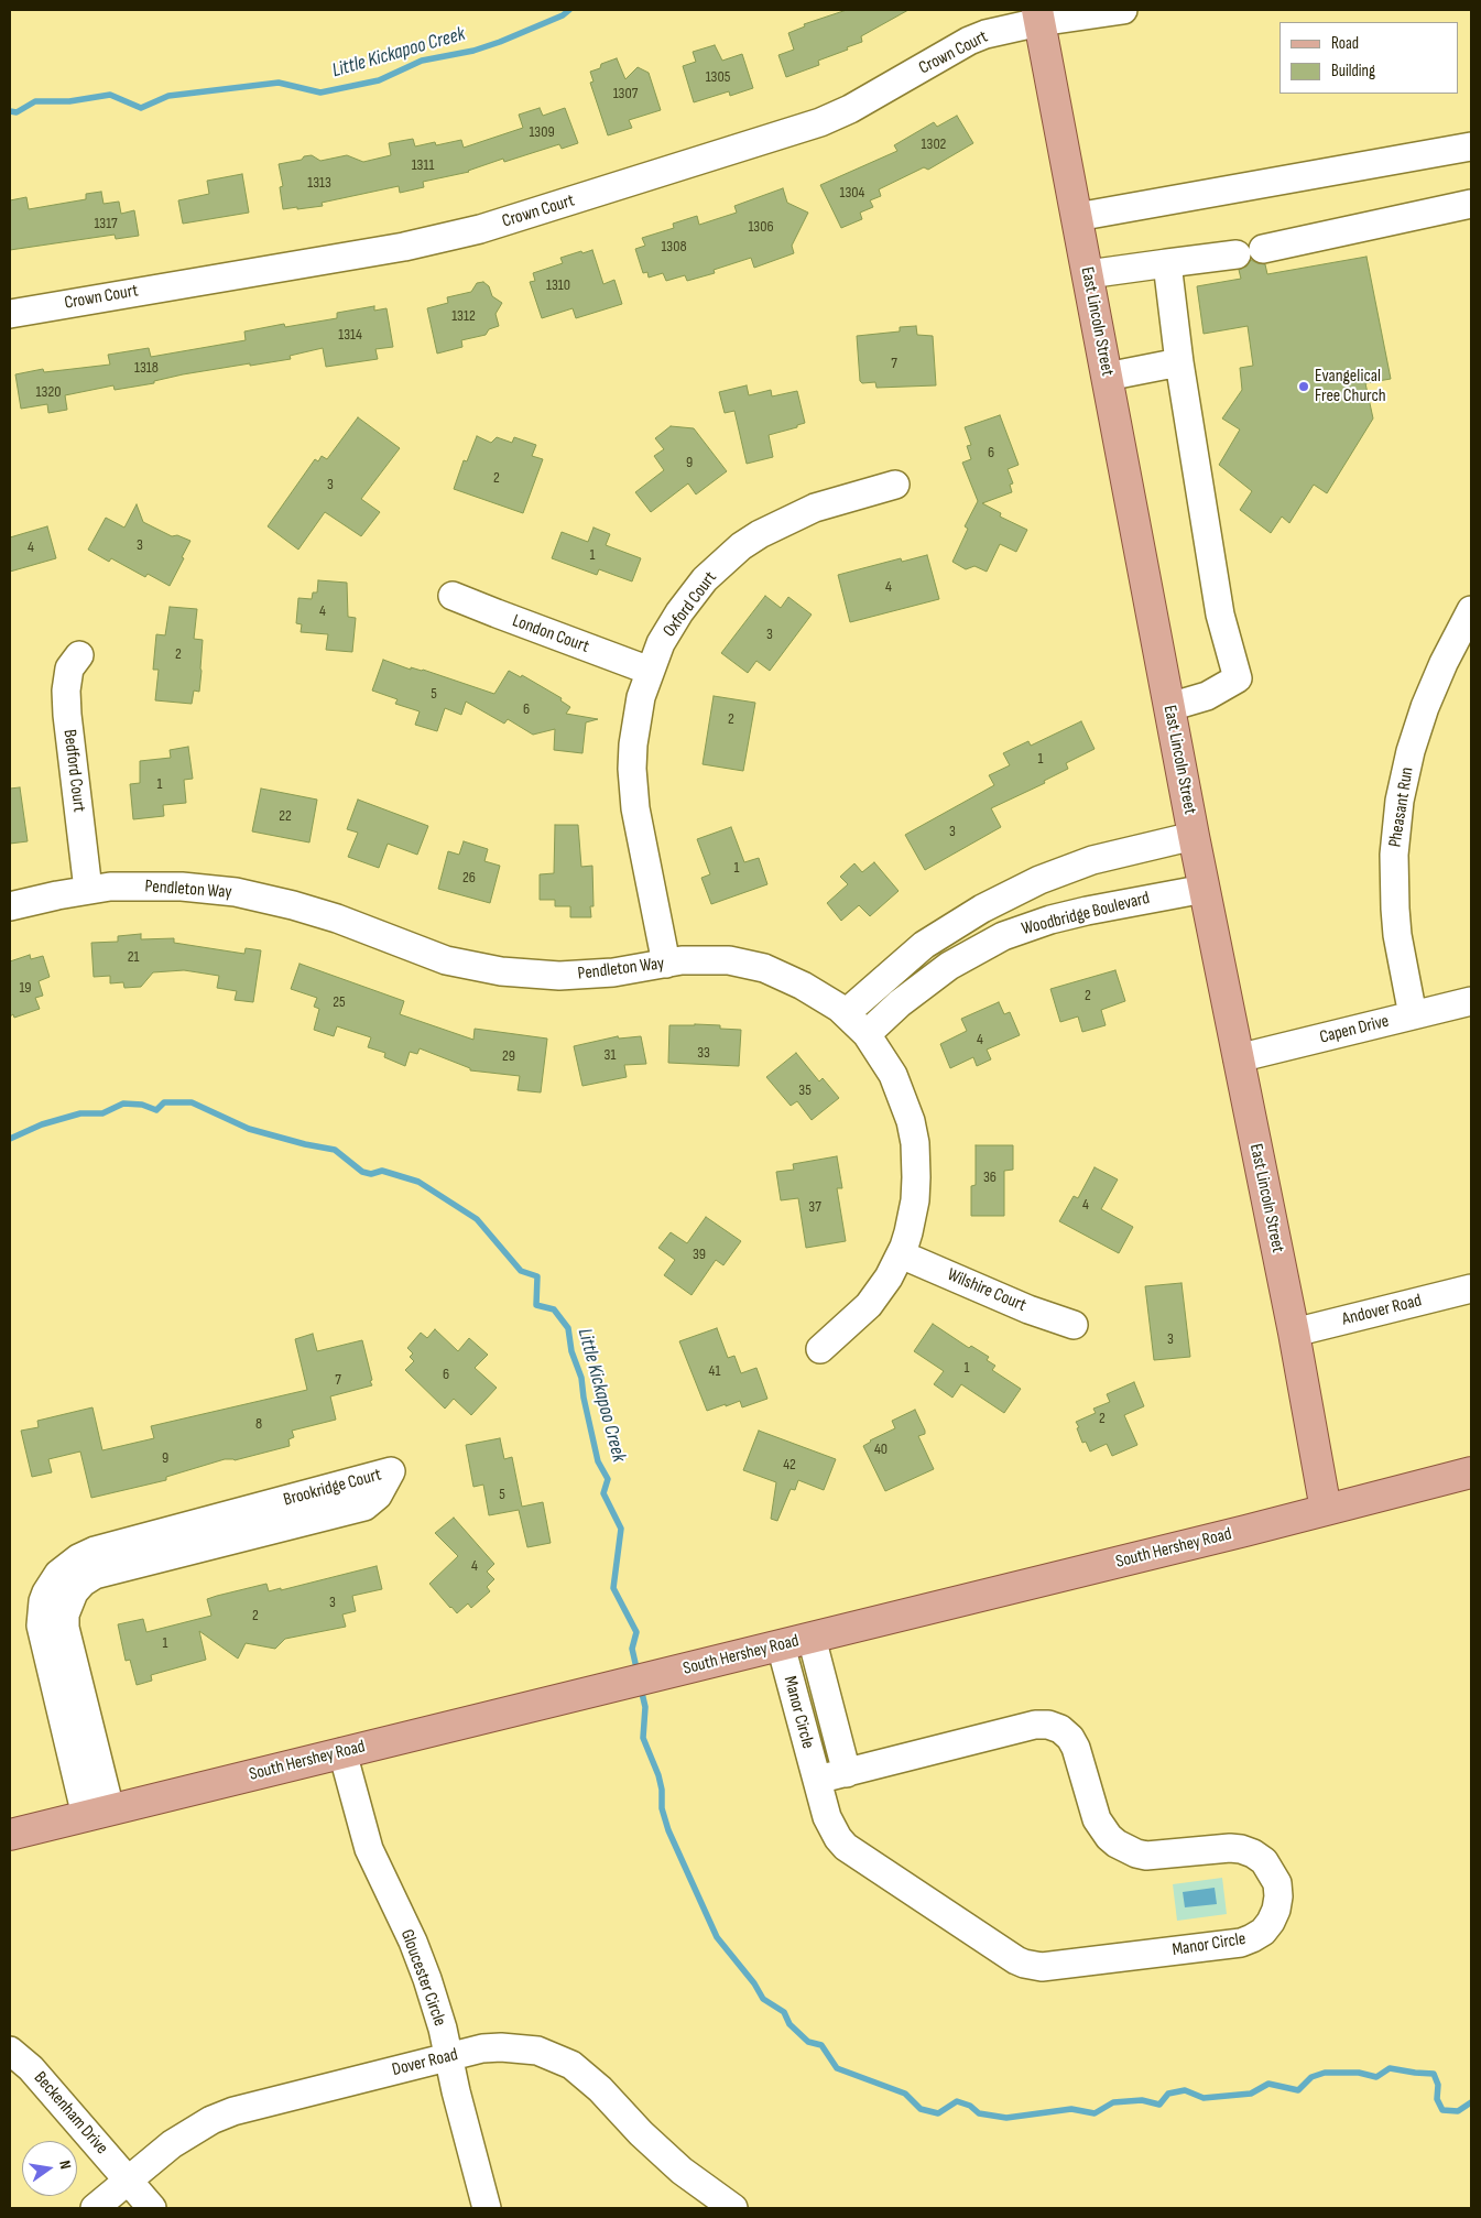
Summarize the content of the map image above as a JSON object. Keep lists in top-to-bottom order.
{
  "streets": {
    "main road": ["East Lincoln Street", "South Hershey Road"],
    "street": [
      "Crown Court",
      "Oxford Court",
      "London Court",
      "Bedford Court",
      "Pheasant Run",
      "Pendleton Way",
      "Woodbridge Boulevard",
      "Capen Drive",
      "Wilshire Court",
      "Andover Road",
      "Manor Circle",
      "Gloucester Circle",
      "Dover Road",
      "Beckenham Drive"
    ]
  },
  "crossings": [
    ["Crown Court", "East Lincoln Street"],
    ["East Lincoln Street", "Woodbridge Boulevard"],
    ["East Lincoln Street", "Capen Drive"],
    ["East Lincoln Street", "Andover Road"],
    ["East Lincoln Street", "South Hershey Road"],
    ["Oxford Court", "London Court"],
    ["Oxford Court", "Pendleton Way"],
    ["Bedford Court", "Pendleton Way"],
    ["Pheasant Run", "Capen Drive"],
    ["Pendleton Way", "Woodbridge Boulevard"],
    ["Pendleton Way", "Wilshire Court"],
    ["South Hershey Road", "Manor Circle"],
    ["South Hershey Road", "Gloucester Circle"],
    ["Gloucester Circle", "Dover Road"],
    ["Dover Road", "Beckenham Drive"]
  ],
  "water": ["Little Kickapoo Creek"],
  "places": ["Evangelical Free Church"],
  "house_numbers": [
    "1305",
    "1307",
    "1309",
    "1302",
    "1311",
    "1313",
    "1304",
    "1317",
    "1306",
    "1308",
    "1310",
    "1312",
    "1314",
    "7",
    "1318",
    "1320",
    "6",
    "9",
    "2",
    "3",
    "3",
    "4",
    "1",
    "4",
    "4",
    "3",
    "2",
    "5",
    "6",
    "2",
    "1",
    "1",
    "22",
    "3",
    "1",
    "26",
    "21",
    "19",
    "2",
    "25",
    "4",
    "33",
    "31",
    "29",
    "35",
    "36",
    "4",
    "37",
    "39",
    "3",
    "1",
    "41",
    "6",
    "7",
    "2",
    "8",
    "40",
    "9",
    "42",
    "5",
    "4",
    "3",
    "2",
    "1"
  ],
  "legend": ["Road", "Building"],
  "north": "right"
}
